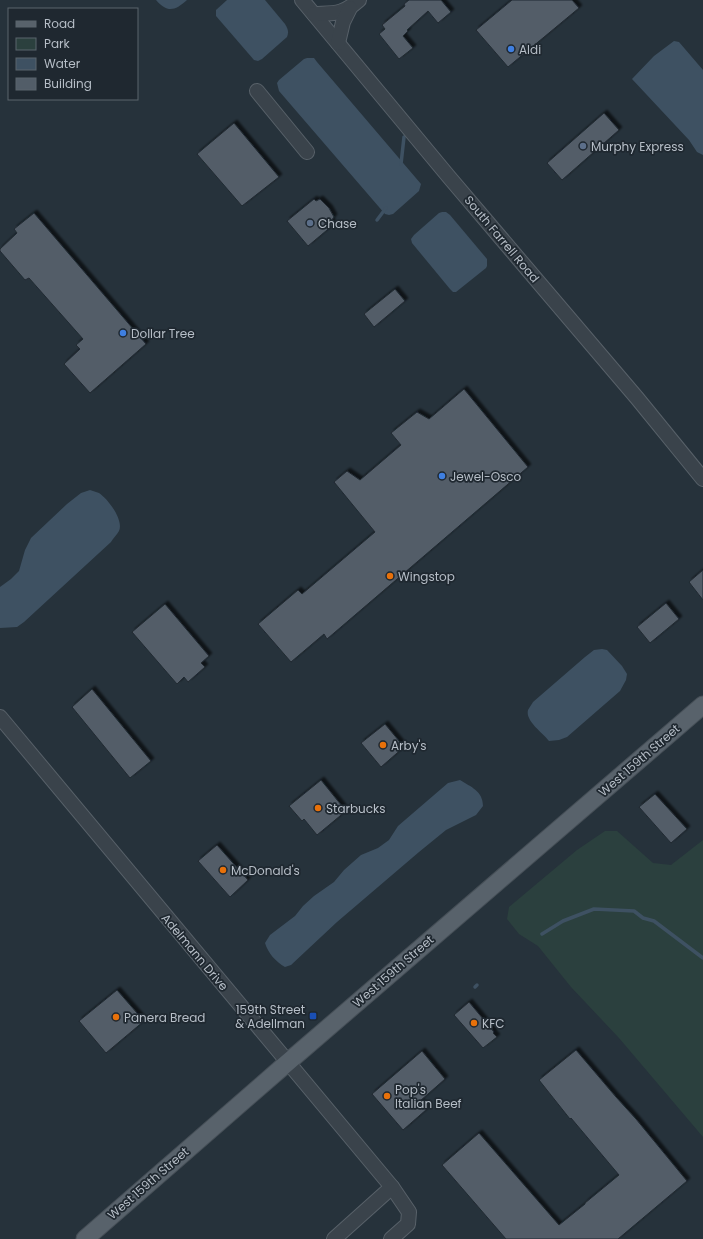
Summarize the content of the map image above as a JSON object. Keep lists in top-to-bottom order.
{
  "streets": {
    "main road": ["West 159th Street"],
    "street": ["South Farrell Road", "Adelmann Drive"]
  },
  "crossings": [
    ["West 159th Street", "Adelmann Drive"]
  ],
  "places": {
    "other": [
      "Aldi",
      "Murphy Express",
      "Chase",
      "Dollar Tree",
      "Jewel-Osco",
      "Wingstop",
      "Arby's",
      "Starbucks",
      "McDonald's",
      "Panera Bread",
      "KFC",
      "Pop's Italian Beef"
    ],
    "transit": ["159th Street & Adellman"]
  },
  "legend": [
    "Road",
    "Park",
    "Water",
    "Building"
  ]
}
